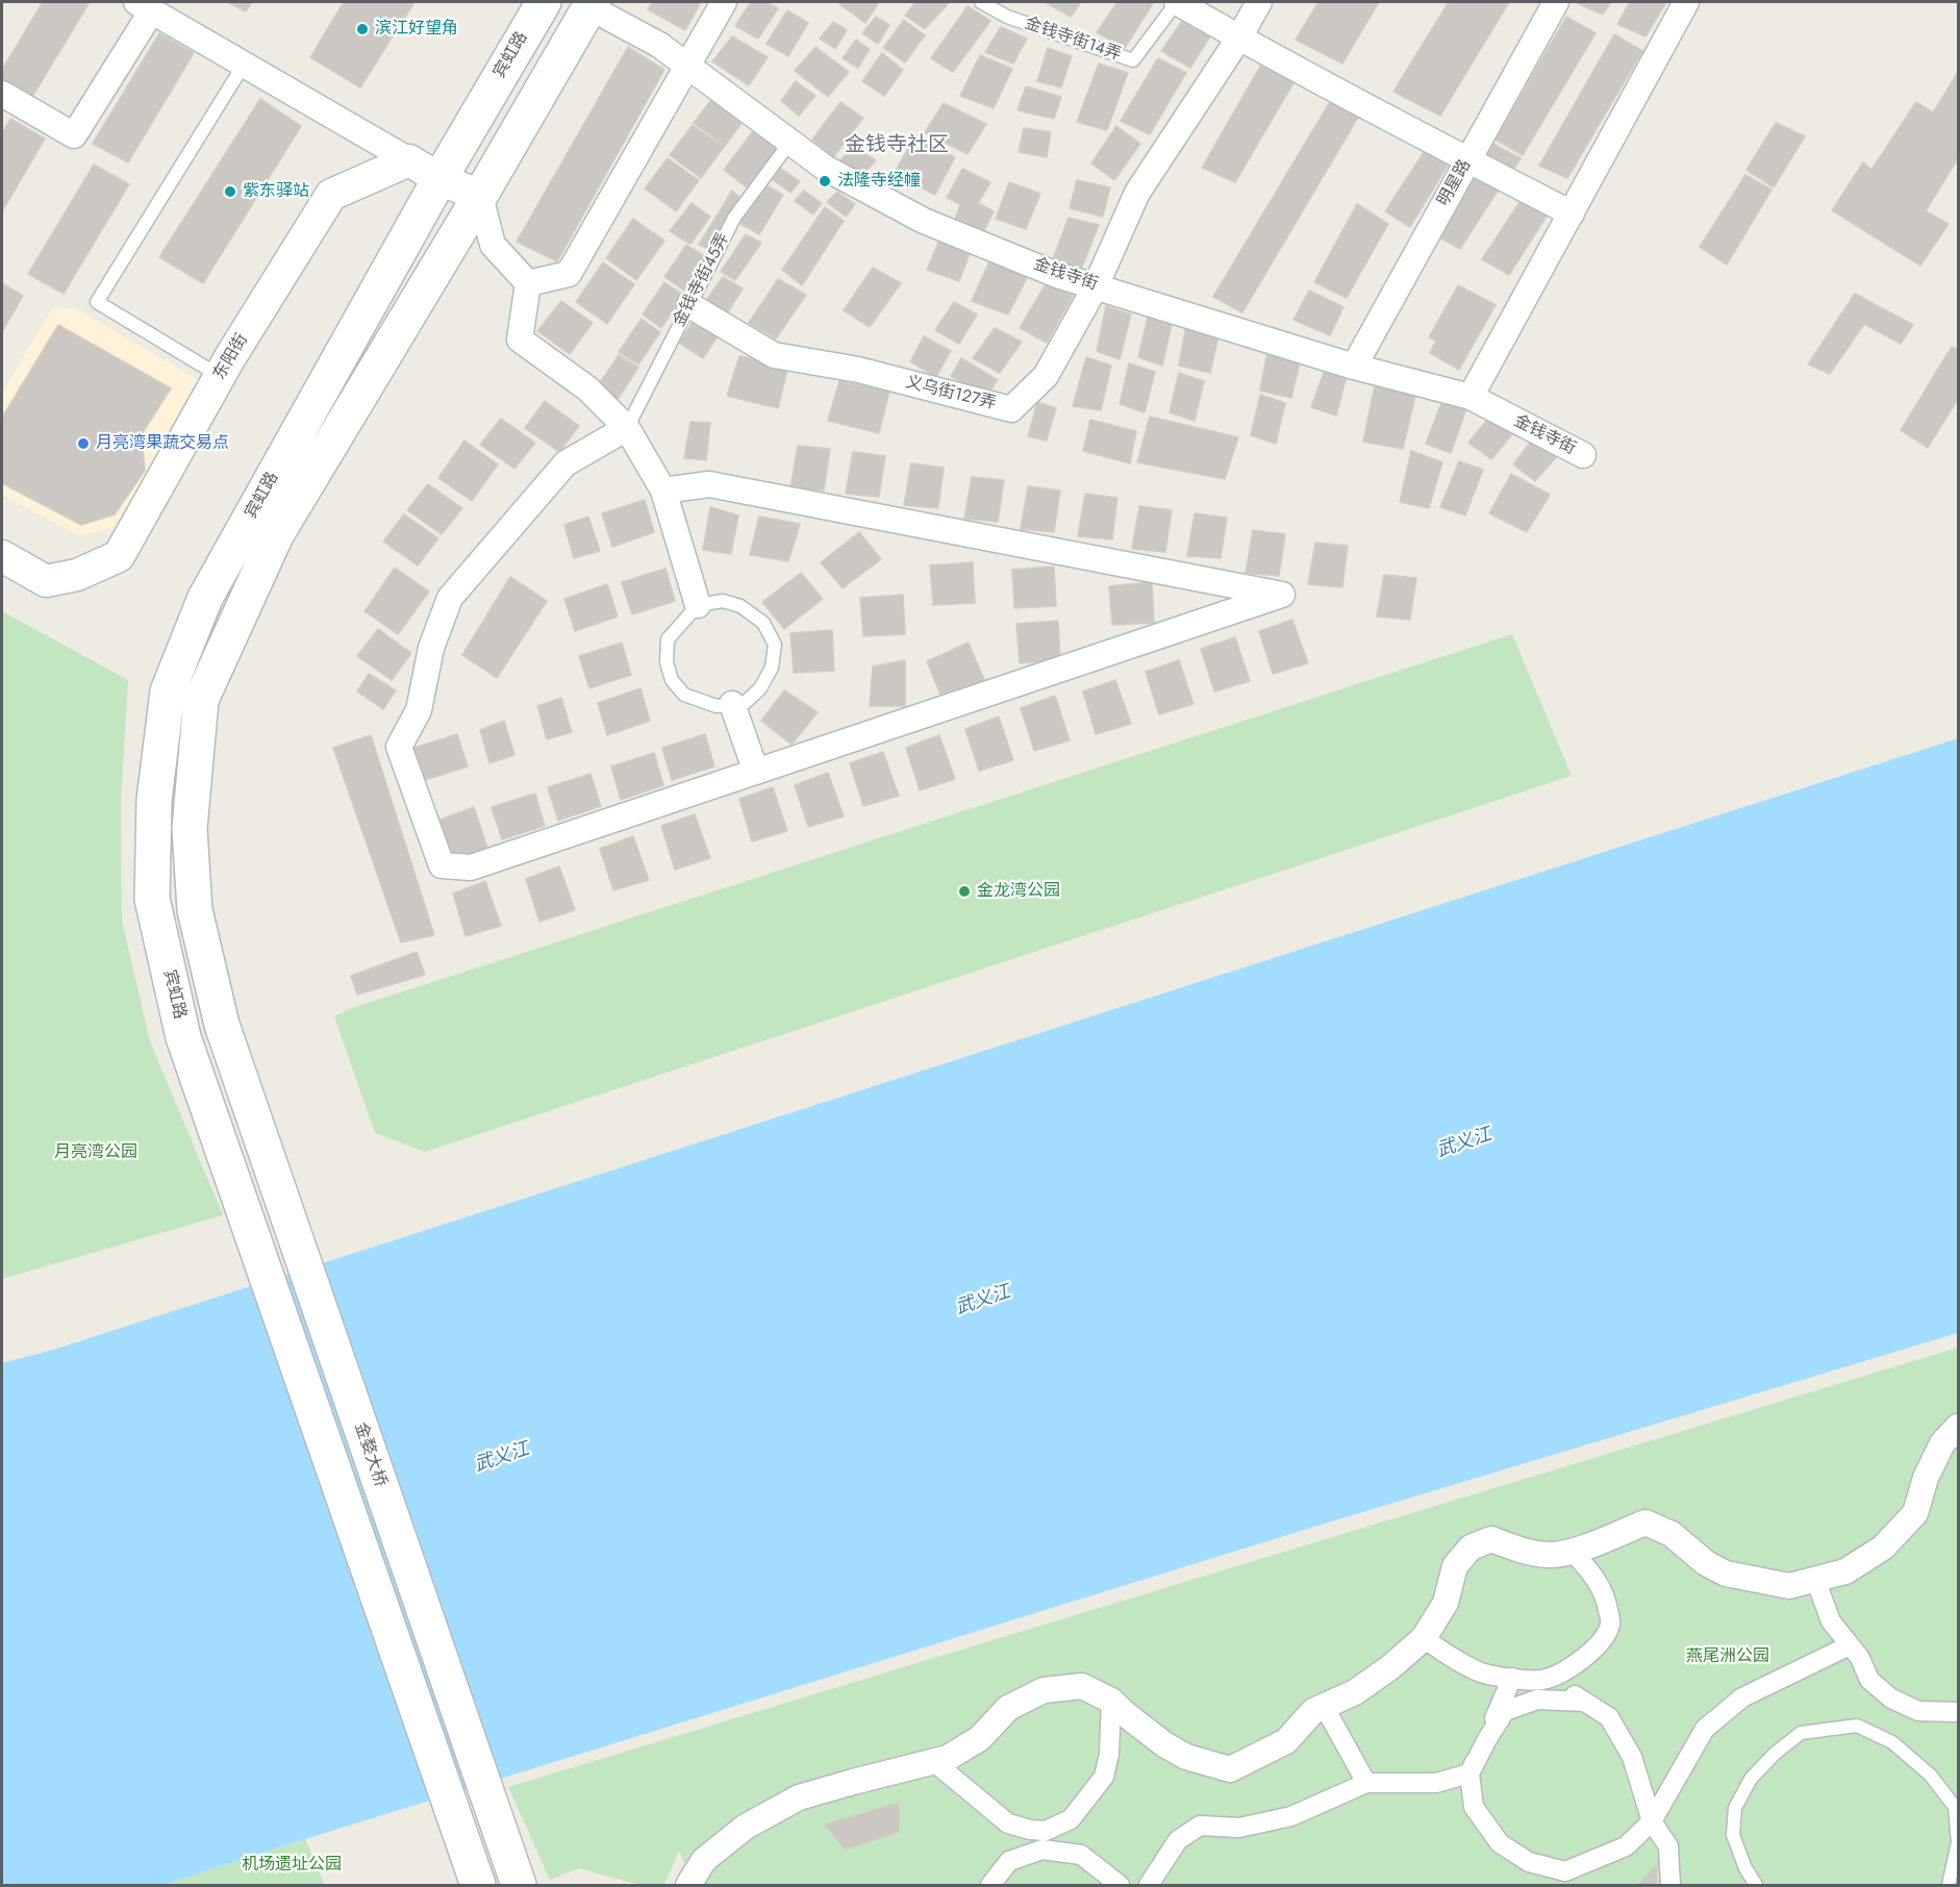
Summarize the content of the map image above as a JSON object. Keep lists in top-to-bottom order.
{
  "streets": {
    "main road": ["宾虹路", "金婺大桥"],
    "street": [
      "明星路",
      "金钱寺街",
      "东阳街",
      "义乌街127弄"
    ],
    "lane": ["金钱寺街14弄", "金钱寺街45弄"]
  },
  "crossings": [
    ["宾虹路", "金钱寺街"],
    ["宾虹路", "金婺大桥"],
    ["明星路", "金钱寺街"],
    ["金钱寺街", "金钱寺街45弄"],
    ["金钱寺街", "义乌街127弄"],
    ["金钱寺街45弄", "义乌街127弄"]
  ],
  "districts": ["金钱寺社区"],
  "water": ["武义江"],
  "parks": ["月亮湾公园", "燕尾洲公园", "机场遗址公园"],
  "places": [
    "滨江好望角",
    "法隆寺经幢",
    "紫东驿站",
    "月亮湾果蔬交易点",
    "金龙湾公园"
  ]
}
